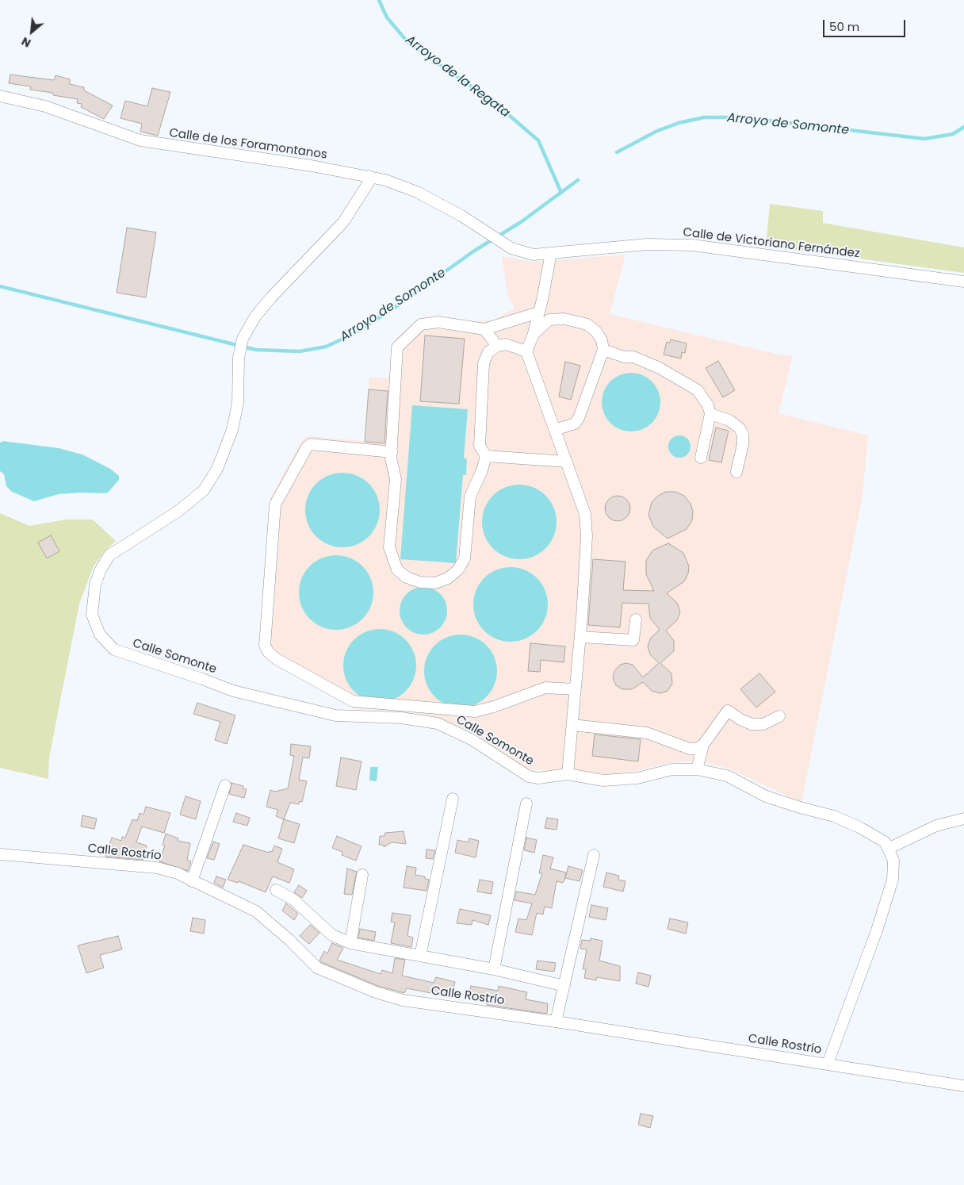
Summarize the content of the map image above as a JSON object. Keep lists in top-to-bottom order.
{
  "streets": {
    "street": [
      "Calle de los Foramontanos",
      "Calle de Victoriano Fernández",
      "Calle Somonte",
      "Calle Rostrío"
    ]
  },
  "crossings": [
    ["Calle de los Foramontanos", "Calle de Victoriano Fernández"],
    ["Calle de los Foramontanos", "Calle Somonte"]
  ],
  "water": ["Arroyo de la Regata", "Arroyo de Somonte"],
  "scale_bar": "50 m",
  "north": "bottom left"
}
